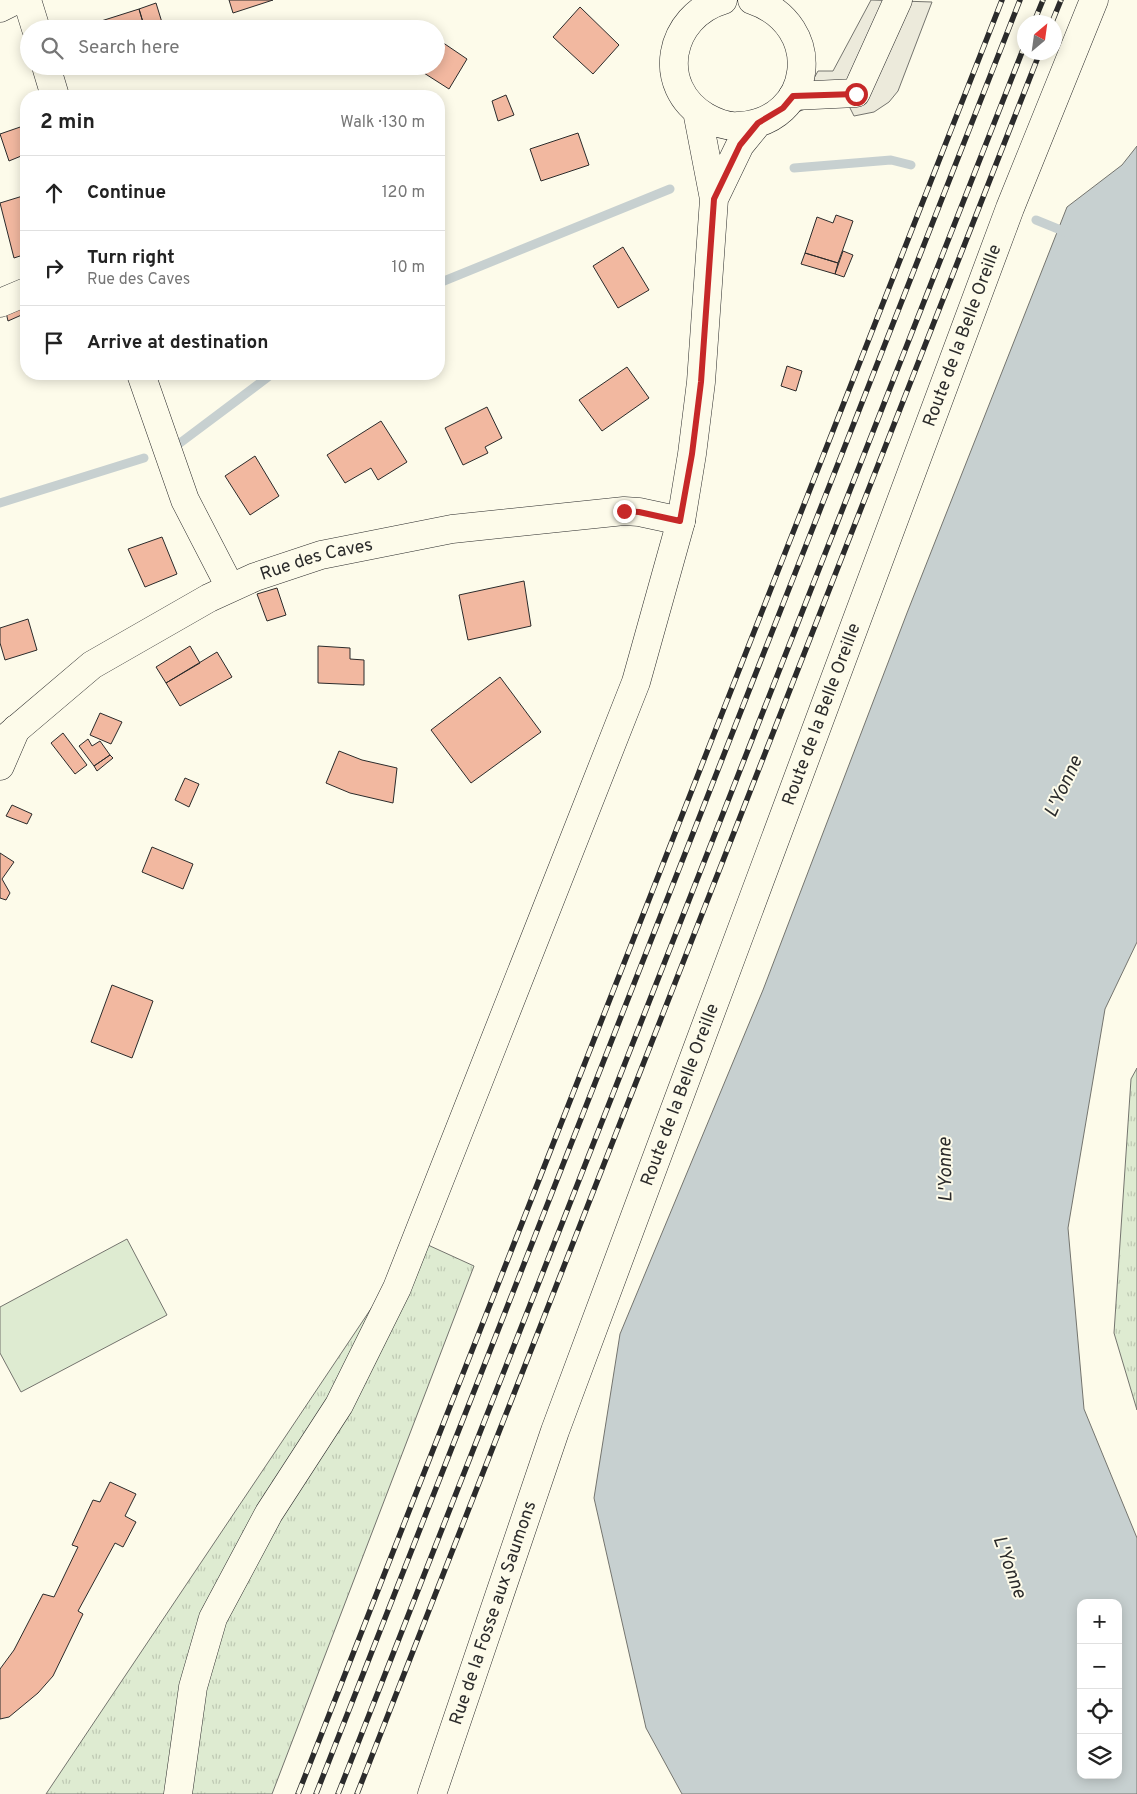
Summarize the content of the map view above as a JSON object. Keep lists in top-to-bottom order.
{
  "streets": {
    "street": ["Route de la Belle Oreille", "Rue des Caves", "Rue de la Fosse aux Saumons"]
  },
  "crossings": [
    ["Route de la Belle Oreille", "Rue de la Fosse aux Saumons"]
  ],
  "water": ["L'Yonne"],
  "north": "top right",
  "page": {
    "search": "Search here",
    "heading": ["2 min", "Walk · 130 m"],
    "list": [
      ["Continue", "120 m"],
      ["Turn right", "Rue des Caves", "10 m"],
      "Arrive at destination"
    ],
    "map_buttons": ["+", "−"]
  }
}
